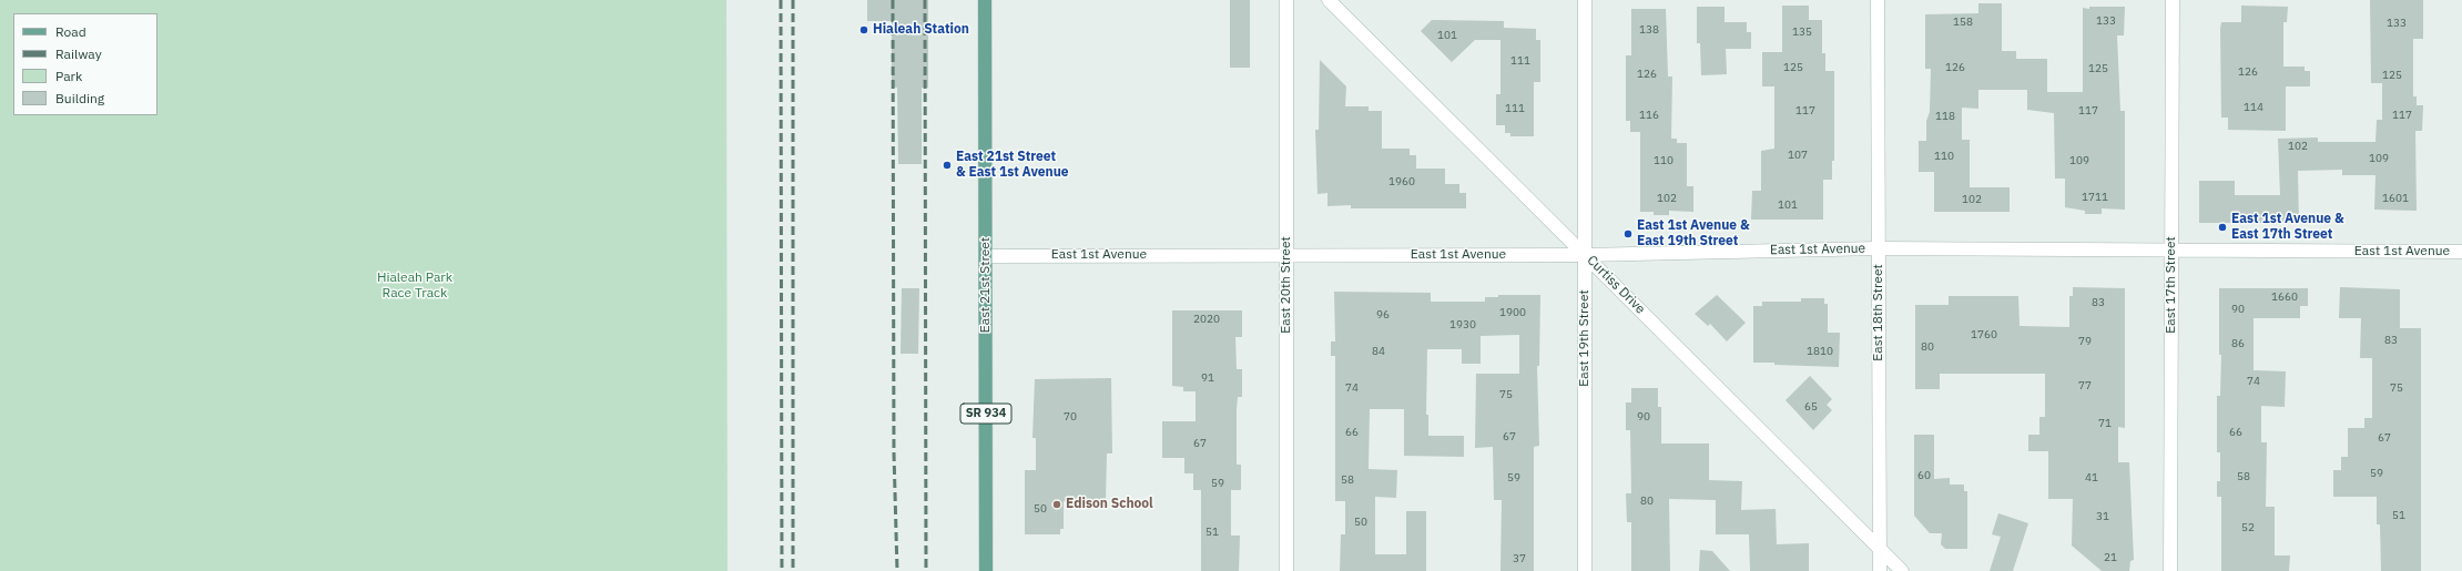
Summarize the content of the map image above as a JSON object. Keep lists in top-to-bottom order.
{
  "streets": {
    "main road": ["East 21st Street", "SR 934"],
    "street": [
      "East 1st Avenue",
      "East 20th Street",
      "Curtiss Drive",
      "East 17th Street",
      "East 18th Street",
      "East 19th Street"
    ]
  },
  "crossings": [
    ["East 1st Avenue", "East 21st Street"],
    ["East 1st Avenue", "East 20th Street"],
    ["East 1st Avenue", "Curtiss Drive"],
    ["East 1st Avenue", "East 17th Street"],
    ["East 1st Avenue", "East 18th Street"],
    ["East 1st Avenue", "East 19th Street"],
    ["Curtiss Drive", "East 18th Street"],
    ["Curtiss Drive", "East 19th Street"]
  ],
  "parks": ["Hialeah Park Race Track"],
  "places": [
    "Hialeah Station",
    "East 21st Street & East 1st Avenue",
    "East 1st Avenue & East 17th Street",
    "East 1st Avenue & East 19th Street",
    "Edison School"
  ],
  "house_numbers": [
    "133",
    "158",
    "133",
    "138",
    "135",
    "101",
    "111",
    "125",
    "126",
    "125",
    "126",
    "126",
    "125",
    "114",
    "111",
    "117",
    "117",
    "116",
    "117",
    "118",
    "102",
    "107",
    "110",
    "109",
    "110",
    "109",
    "1960",
    "1711",
    "102",
    "1601",
    "102",
    "101",
    "1660",
    "83",
    "90",
    "1900",
    "96",
    "2020",
    "1930",
    "1760",
    "83",
    "79",
    "86",
    "80",
    "84",
    "1810",
    "91",
    "74",
    "77",
    "74",
    "75",
    "75",
    "65",
    "70",
    "90",
    "71",
    "66",
    "66",
    "67",
    "67",
    "67",
    "59",
    "60",
    "58",
    "59",
    "41",
    "58",
    "59",
    "80",
    "50",
    "51",
    "31",
    "50",
    "52",
    "51",
    "21",
    "37"
  ],
  "legend": [
    "Road",
    "Railway",
    "Park",
    "Building"
  ]
}
